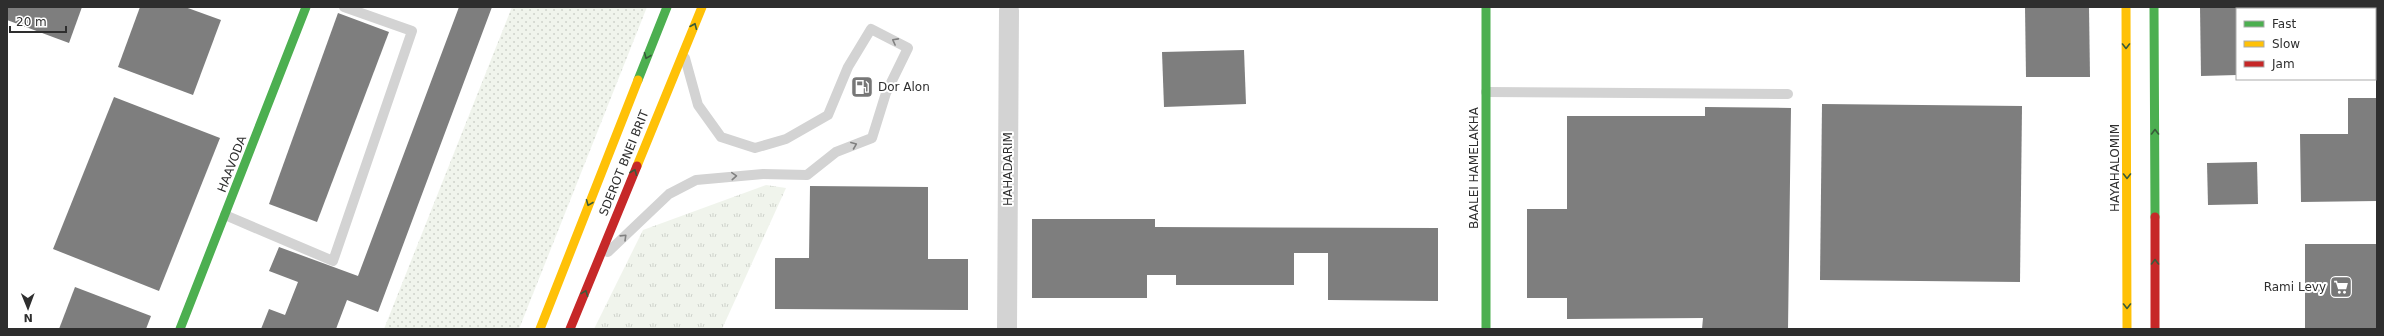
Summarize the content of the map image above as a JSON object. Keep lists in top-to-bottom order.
{
  "streets": {
    "street": [
      "SDEROT BNEI BRIT",
      "HAAVODA",
      "BAALEI HAMELAKHA",
      "HAYAHALOMIM",
      "HAHADARIM"
    ]
  },
  "places": {
    "fuel station": ["Dor Alon"],
    "supermarket": ["Rami Levy"]
  },
  "legend": ["Fast", "Slow", "Jam"],
  "scale_bar": "20 m",
  "north": "bottom"
}
